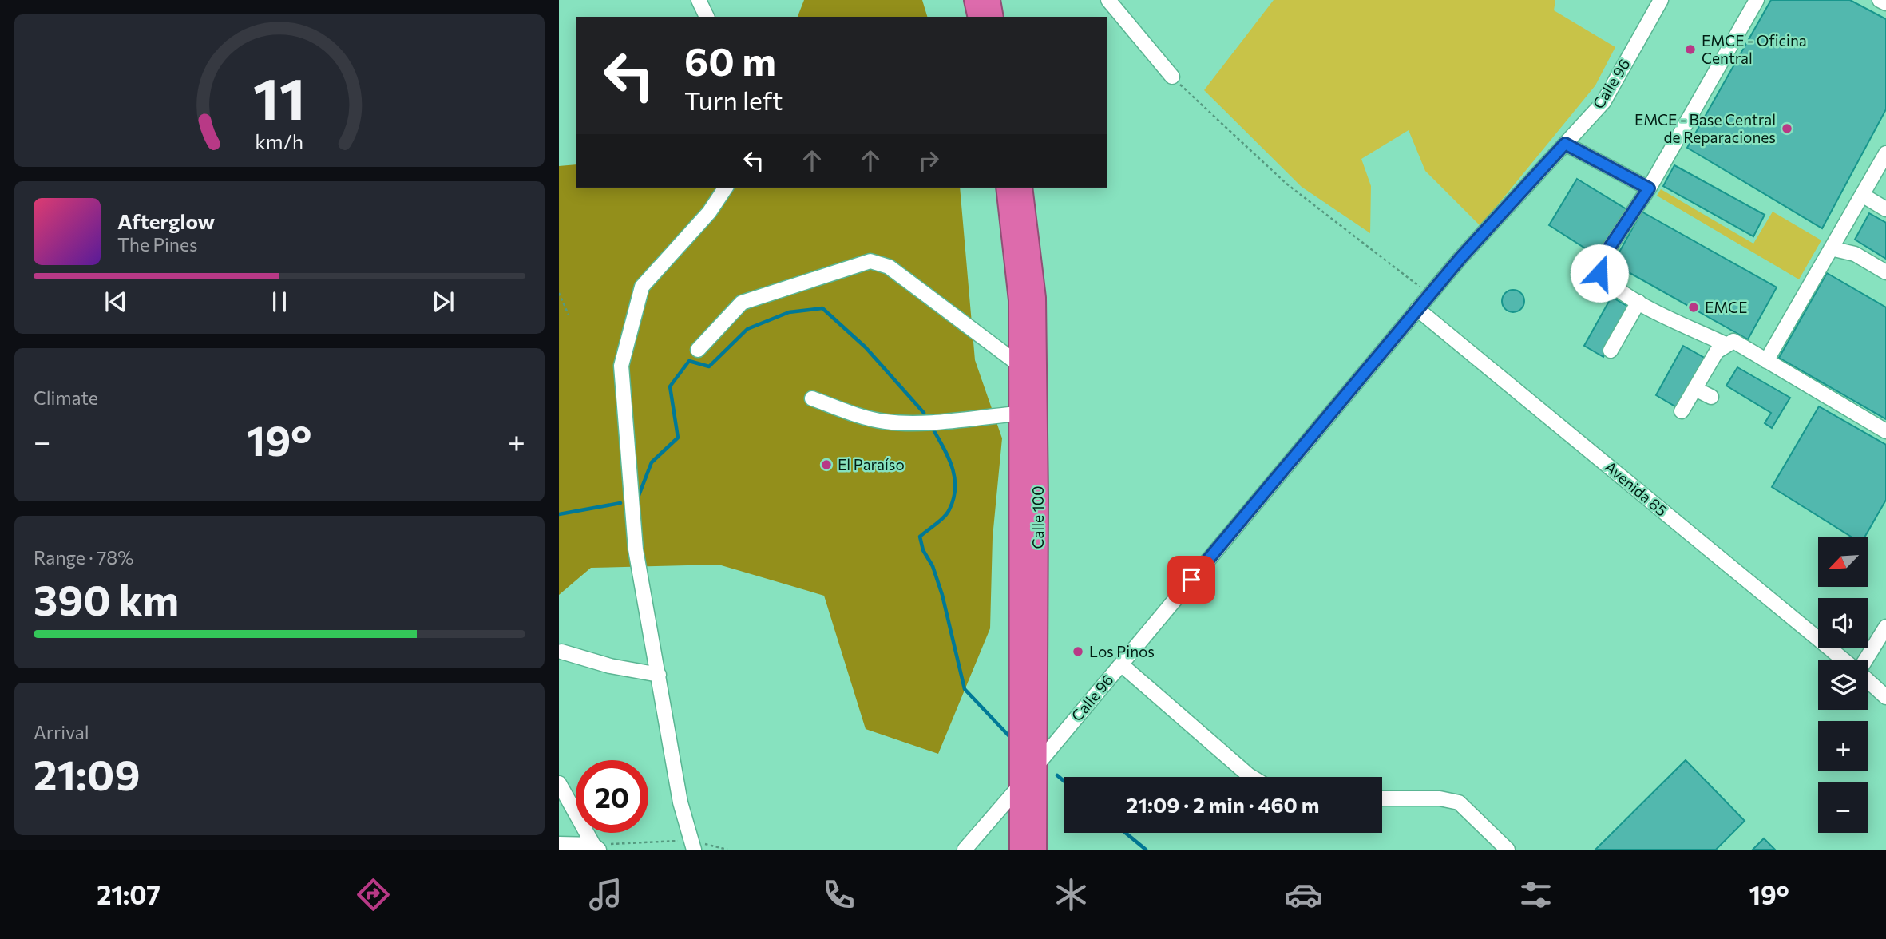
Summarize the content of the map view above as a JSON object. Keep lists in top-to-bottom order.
{
  "streets": {
    "highway": ["Calle 100"],
    "street": ["Calle 96", "Avenida 85"]
  },
  "crossings": [
    ["Calle 96", "Avenida 85"],
    ["Calle 96", "Calle 100"]
  ],
  "places": [
    "EMCE - Oficina Central",
    "EMCE - Base Central de Reparaciones",
    "EMCE",
    "El Paraíso",
    "Los Pinos"
  ],
  "north": "bottom left",
  "page": {
    "turn": ["60 m", "Turn left"],
    "song": ["Afterglow", "The Pines"],
    "tile": [
      "Climate",
      ["Range · 78%", "390 km"],
      ["Arrival", "21:09"]
    ],
    "heat": ["−", "19°", "+"],
    "map_buttons": ["+", "−"],
    "limit": "20",
    "trip": "21:09 · 2 min · 460 m",
    "tabs": ["21:07", "19°"],
    "gauge": ["11", "km/h"]
  }
}
